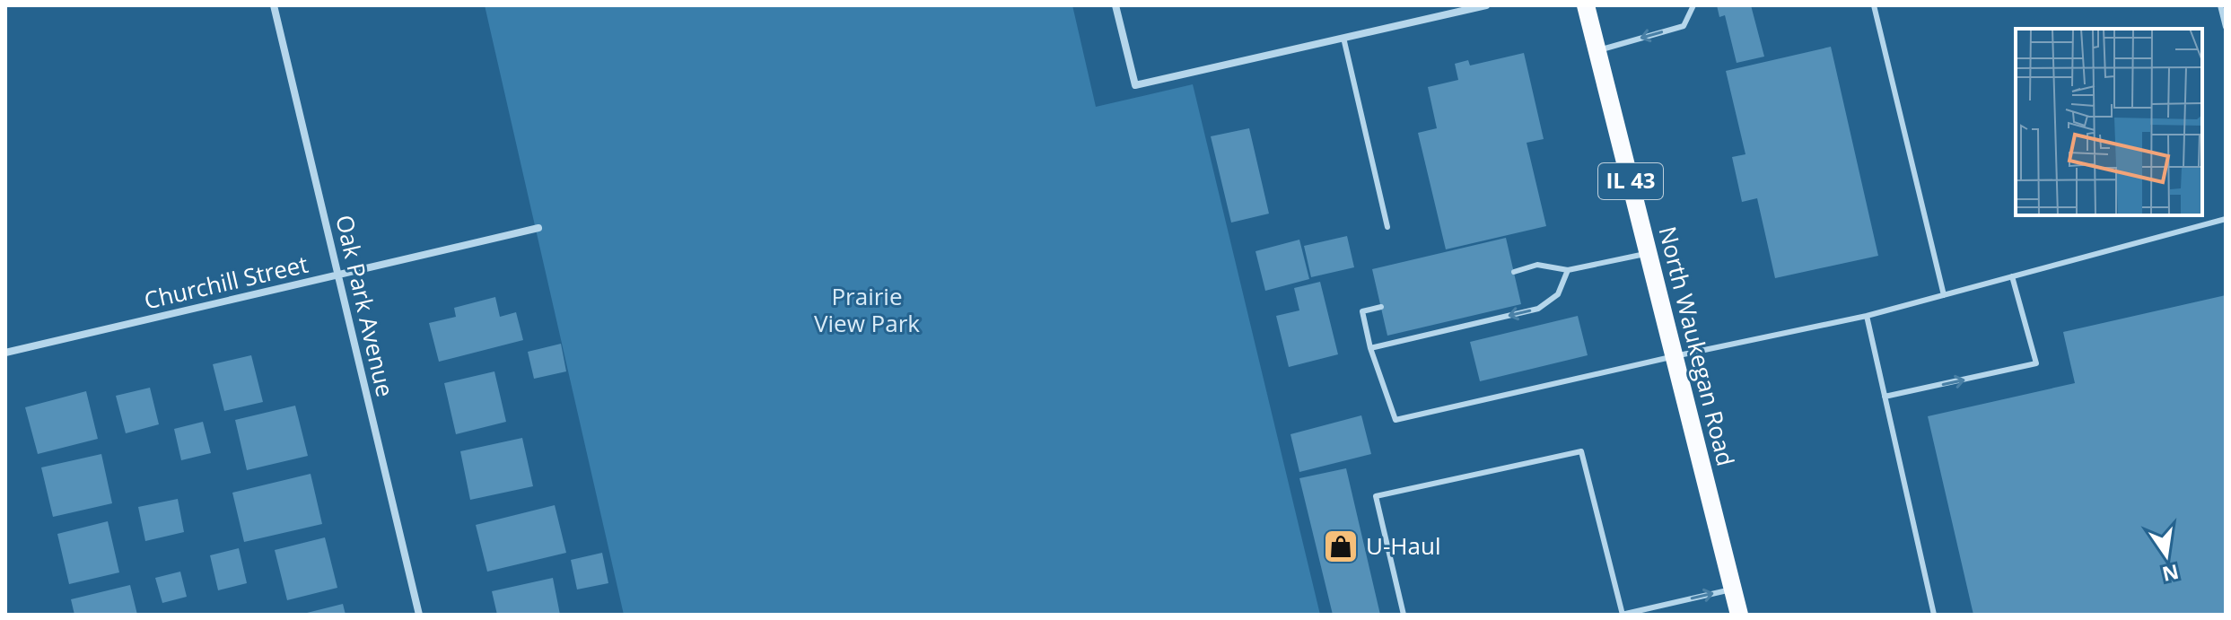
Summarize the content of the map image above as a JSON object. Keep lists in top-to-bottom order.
{
  "streets": {
    "main road": ["IL 43", "North Waukegan Road"],
    "street": ["Churchill Street", "Oak Park Avenue"]
  },
  "crossings": [
    ["Churchill Street", "Oak Park Avenue"]
  ],
  "parks": ["Prairie View Park"],
  "places": {
    "shop": ["U-Haul"]
  },
  "north": "bottom"
}
